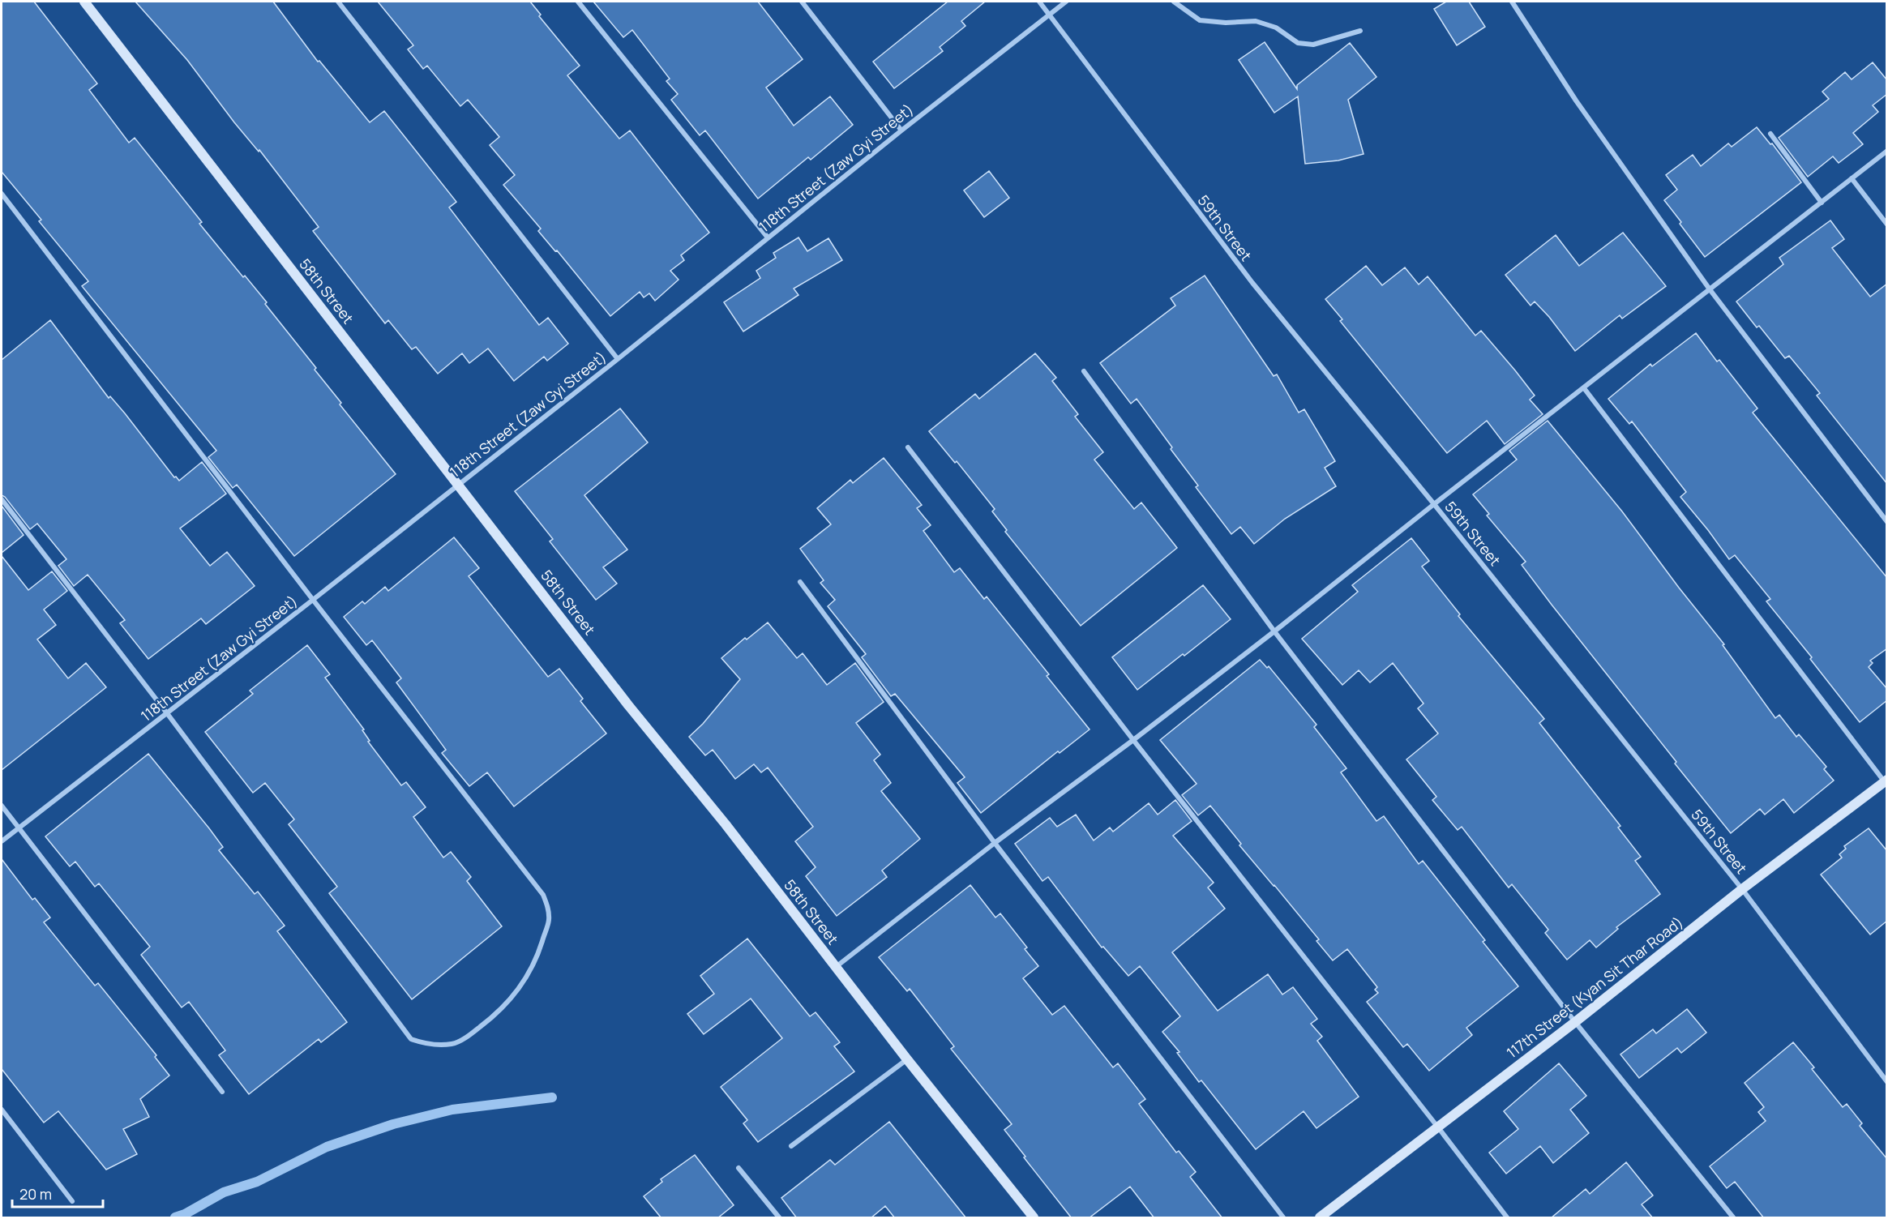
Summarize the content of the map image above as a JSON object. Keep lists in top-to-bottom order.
{
  "streets": {
    "main road": ["58th Street", "117th Street (Kyan Sit Thar Road)"],
    "street": ["118th Street (Zaw Gyi Street)", "59th Street"]
  },
  "crossings": [
    ["118th Street (Zaw Gyi Street)", "59th Street"],
    ["118th Street (Zaw Gyi Street)", "58th Street"],
    ["59th Street", "117th Street (Kyan Sit Thar Road)"]
  ],
  "scale_bar": "20 m"
}
